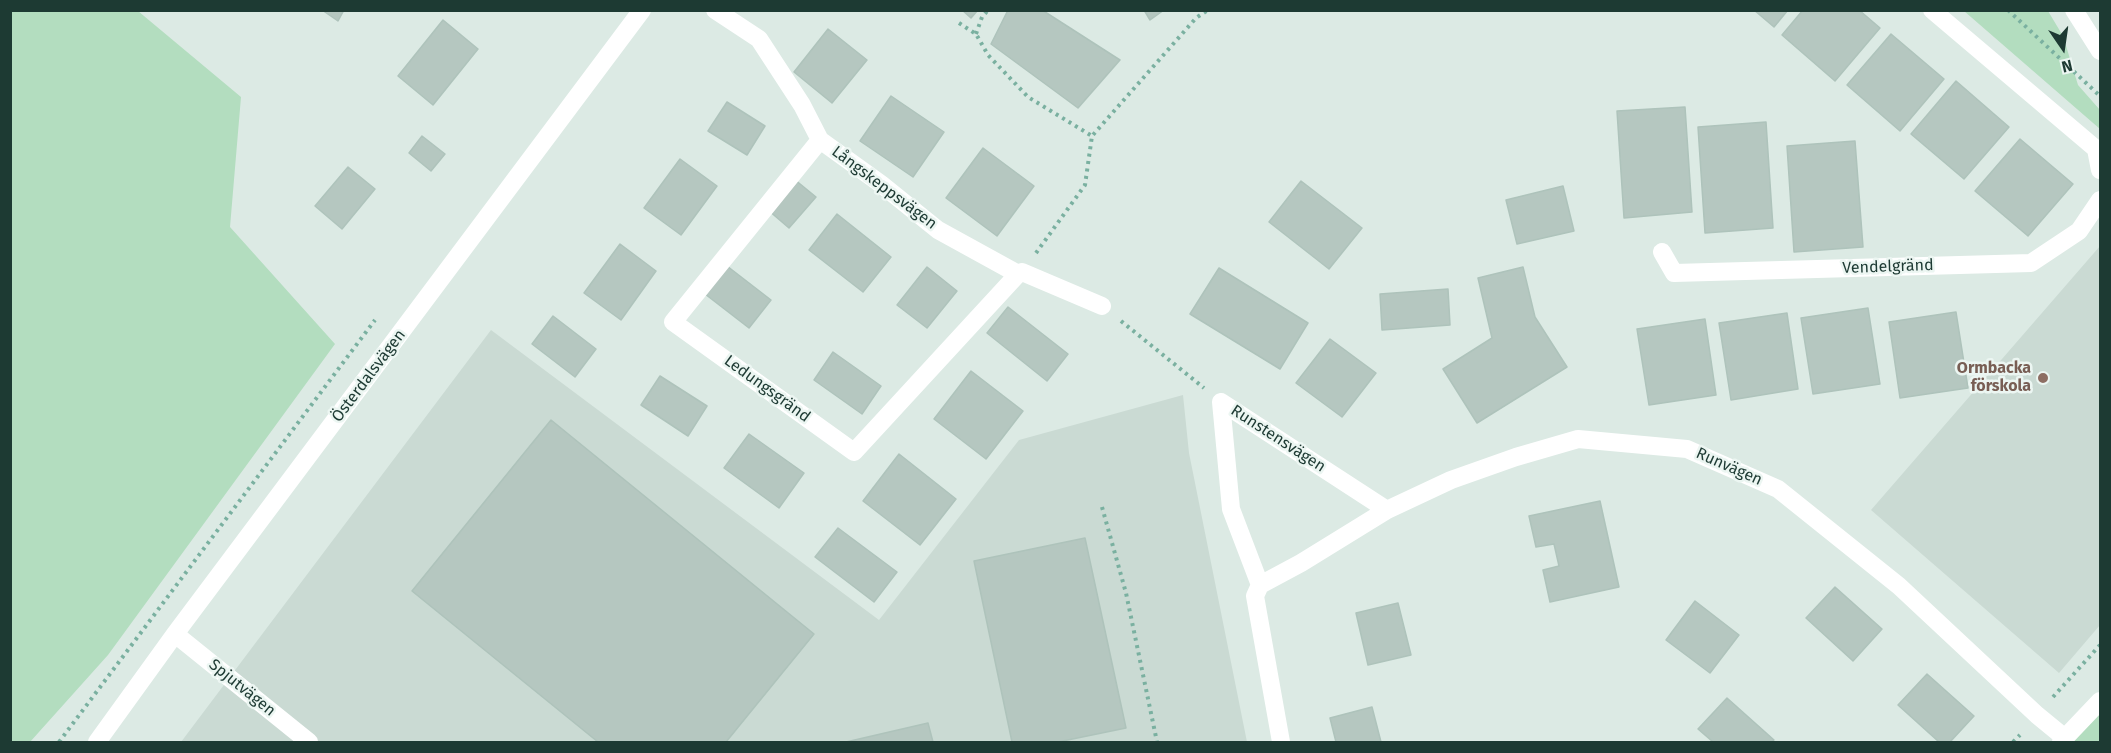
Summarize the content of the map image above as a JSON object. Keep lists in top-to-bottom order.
{
  "streets": {
    "street": [
      "Långskeppsvägen",
      "Vendelgränd",
      "Österdalsvägen",
      "Ledungsgränd",
      "Runstensvägen",
      "Runvägen",
      "Spjutvägen"
    ]
  },
  "crossings": [
    ["Långskeppsvägen", "Ledungsgränd"],
    ["Österdalsvägen", "Spjutvägen"],
    ["Runstensvägen", "Runvägen"]
  ],
  "places": ["Ormbacka förskola"],
  "north": "bottom"
}
